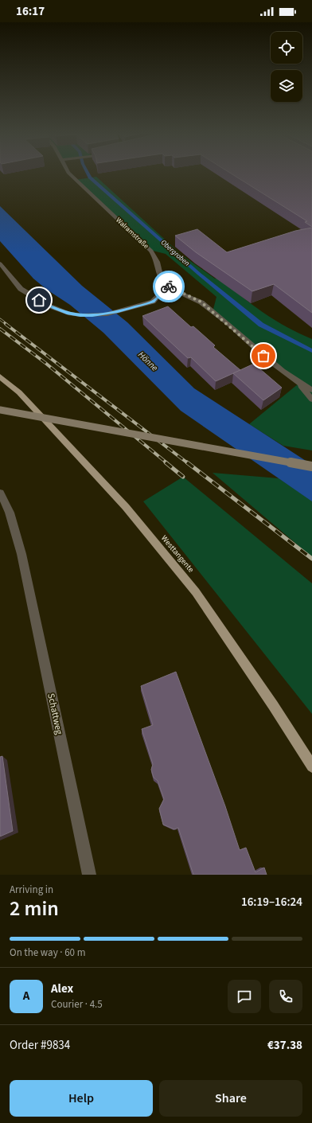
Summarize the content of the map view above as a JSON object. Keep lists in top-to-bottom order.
{
  "streets": {
    "main road": ["Westtangente"],
    "street": ["Walramstraße", "Schattweg"]
  },
  "water": ["Obergraben", "Hönne"],
  "page": {
    "status": "16:17",
    "heading": ["2 min", "Arriving in", "16:19–16:24"],
    "panel": [
      "Alex",
      "Courier · 4.5",
      "Order #9834",
      "€37.38"
    ],
    "bar": "On the way · 60 m",
    "round": "A",
    "buttons": ["Help", "Share"]
  }
}
